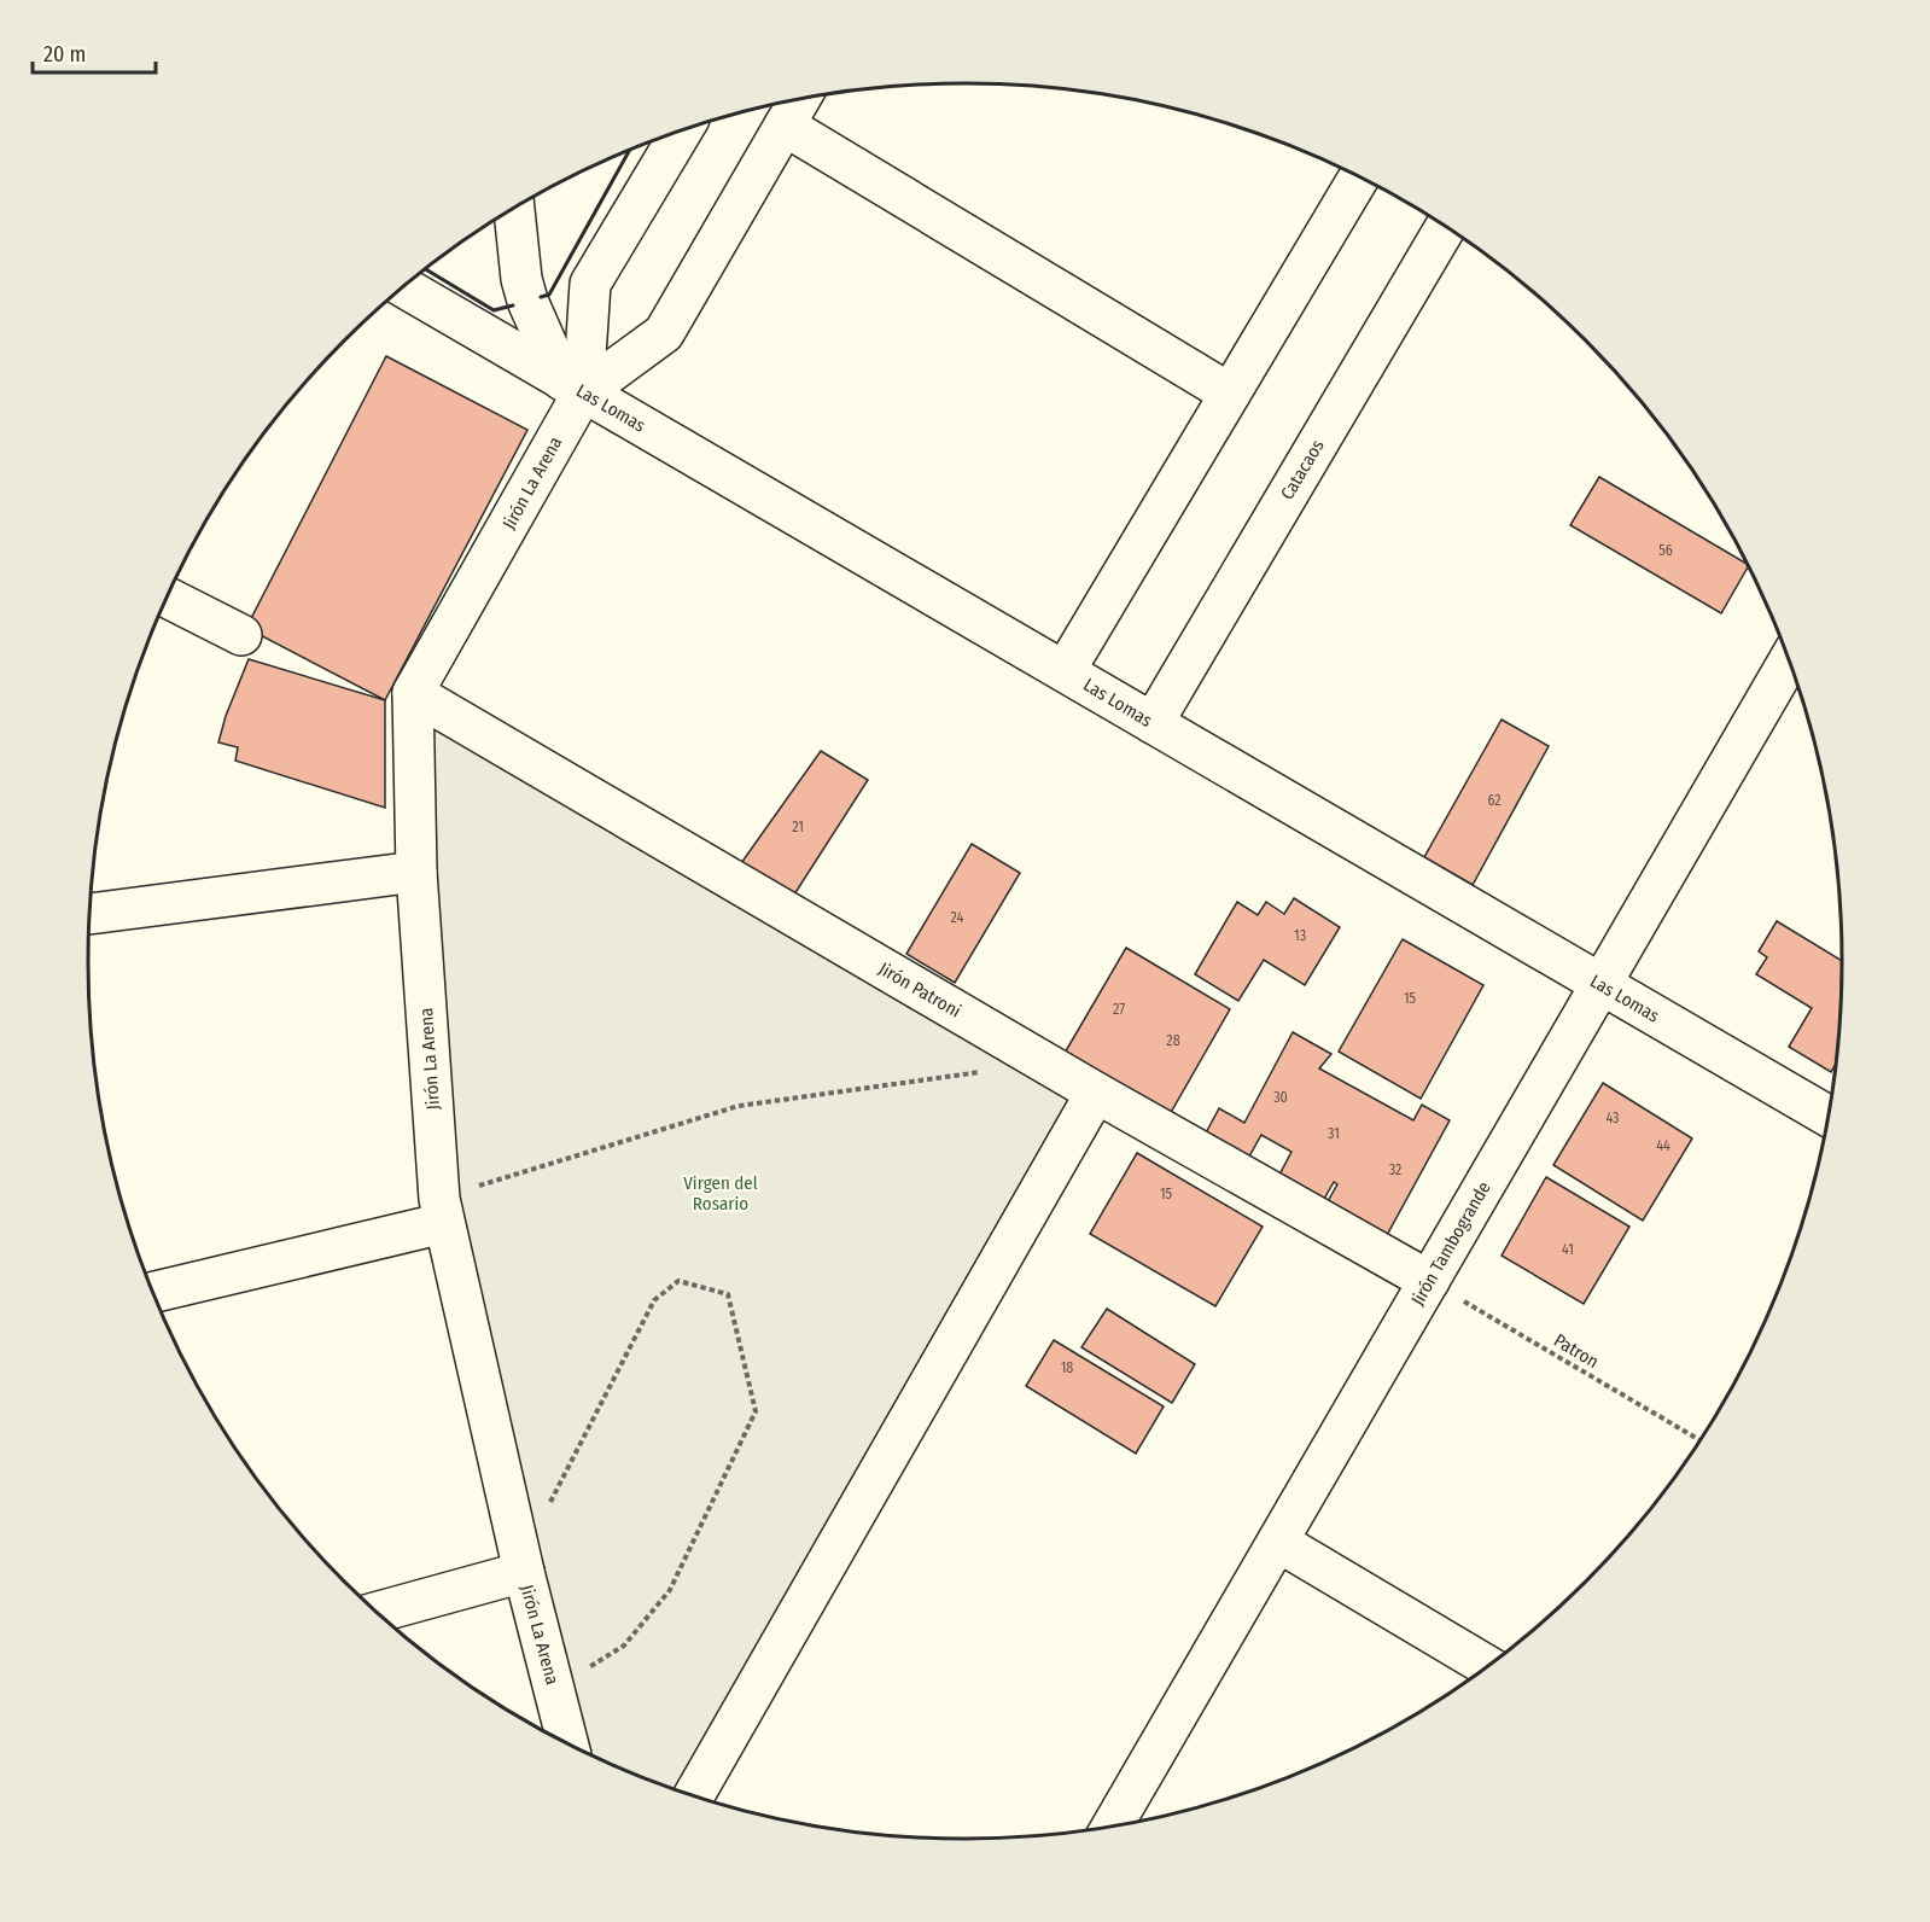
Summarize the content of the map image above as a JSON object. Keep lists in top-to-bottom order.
{
  "streets": {
    "street": [
      "Las Lomas",
      "Catacaos",
      "Jirón La Arena",
      "Jirón Patroni",
      "Jirón Tambogrande"
    ],
    "path": ["Patron"]
  },
  "crossings": [
    ["Las Lomas", "Catacaos"],
    ["Las Lomas", "Jirón La Arena"],
    ["Las Lomas", "Jirón Tambogrande"],
    ["Jirón La Arena", "Jirón Patroni"],
    ["Jirón Patroni", "Jirón Tambogrande"],
    ["Jirón Patroni", "Patron"],
    ["Jirón Tambogrande", "Patron"]
  ],
  "parks": ["Virgen del Rosario"],
  "house_numbers": [
    "56",
    "62",
    "21",
    "24",
    "13",
    "15",
    "27",
    "28",
    "30",
    "43",
    "31",
    "44",
    "32",
    "15",
    "41",
    "18"
  ],
  "scale_bar": "20 m"
}
